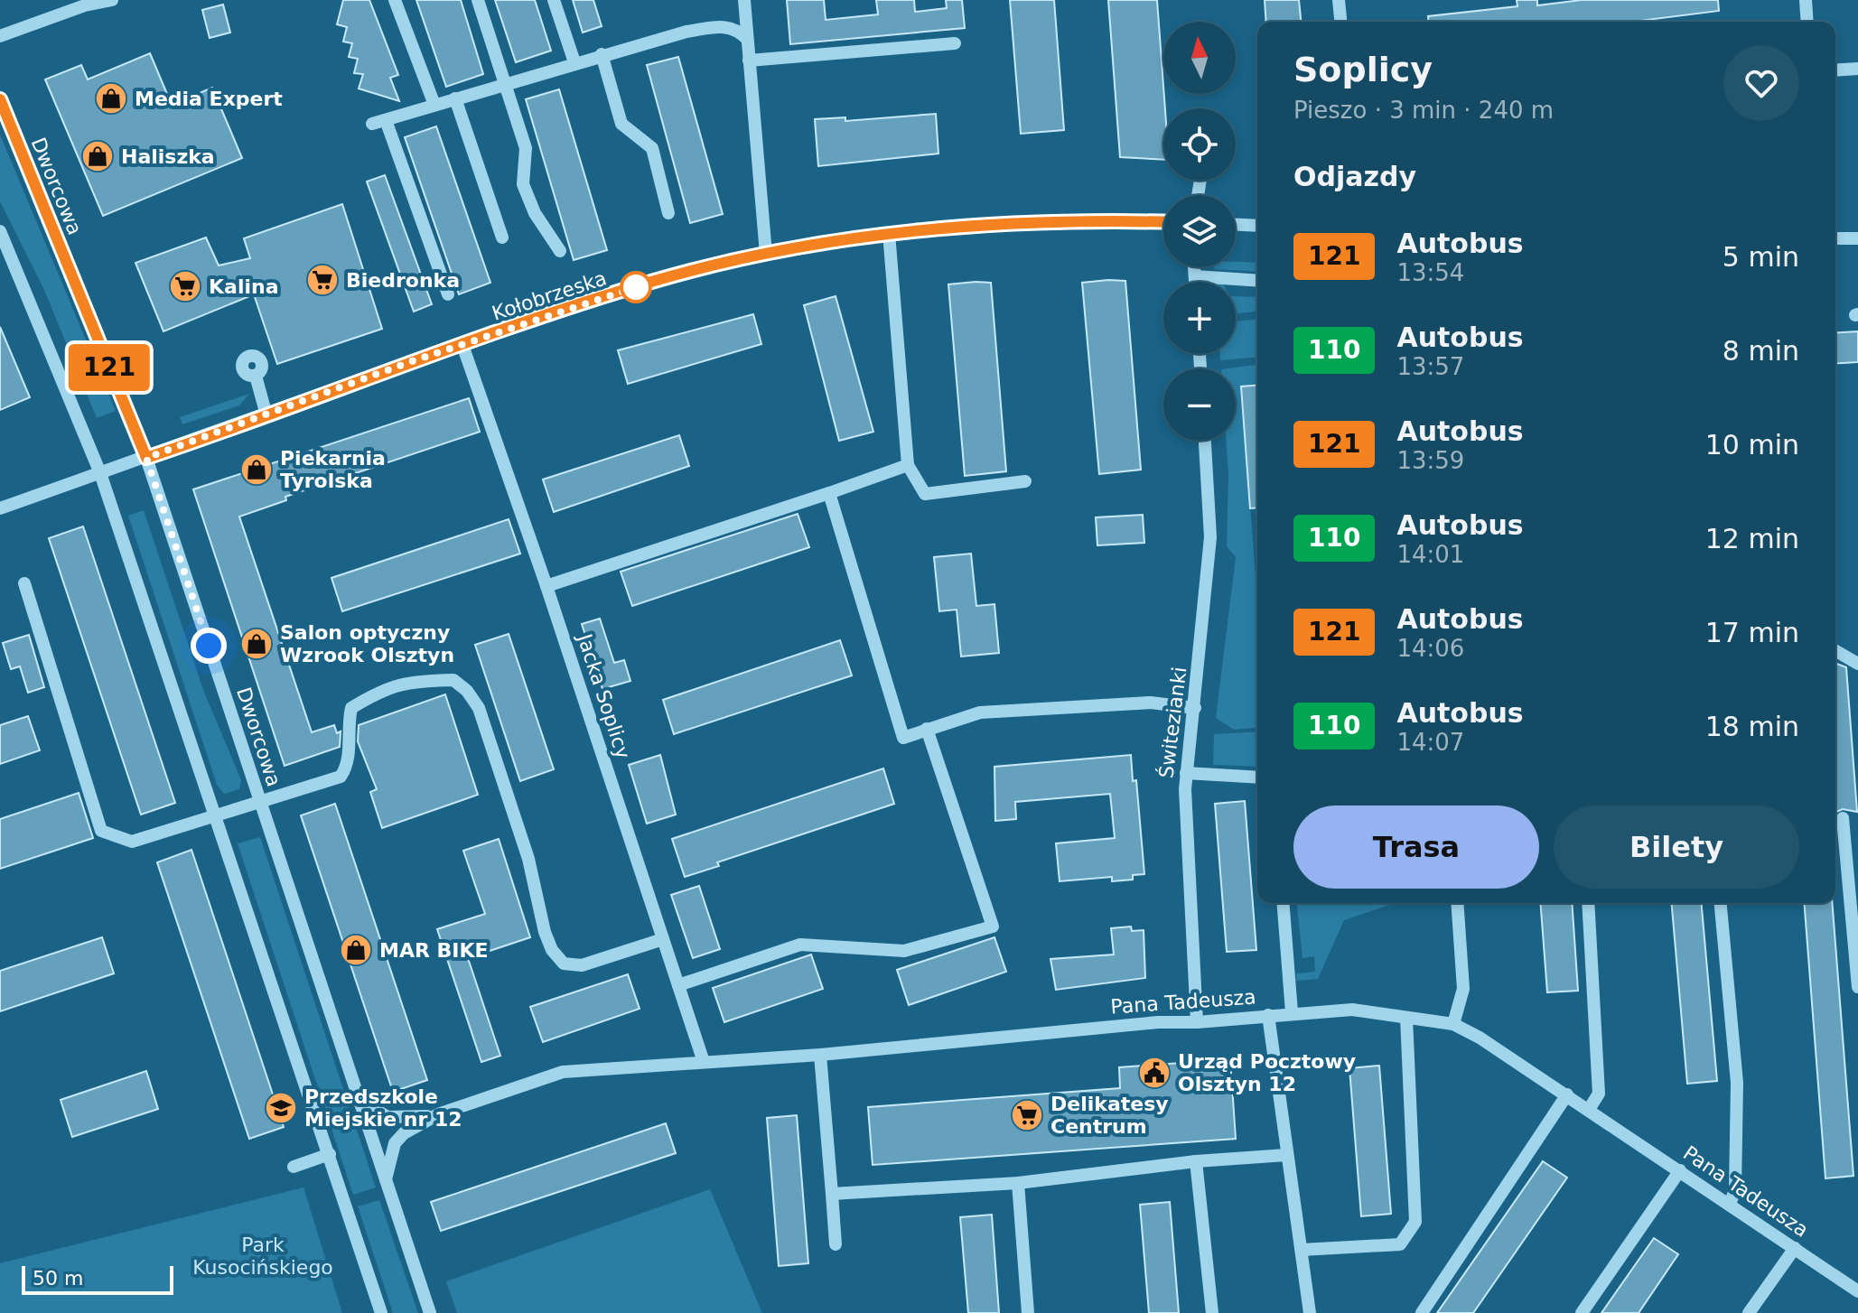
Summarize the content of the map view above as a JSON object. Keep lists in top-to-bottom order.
{
  "streets": {
    "street": [
      "Dworcowa",
      "Kołobrzeska",
      "Jacka Soplicy",
      "Świtezianki",
      "Pana Tadeusza"
    ]
  },
  "crossings": [
    ["Dworcowa", "Kołobrzeska"],
    ["Dworcowa", "Pana Tadeusza"],
    ["Kołobrzeska", "Jacka Soplicy"],
    ["Jacka Soplicy", "Pana Tadeusza"],
    ["Świtezianki", "Pana Tadeusza"]
  ],
  "parks": ["Park Kusocińskiego"],
  "places": {
    "shop": [
      "Media Expert",
      "Haliszka",
      "Piekarnia Tyrolska",
      "Salon optyczny Wzrook Olsztyn",
      "MAR BIKE"
    ],
    "supermarket": ["Biedronka", "Kalina", "Delikatesy Centrum"],
    "public building": ["Urząd Pocztowy Olsztyn 12"],
    "school or university": ["Przedszkole Miejskie nr 12"]
  },
  "lines": ["bus line 121"],
  "scale_bar": "50 m",
  "north": "top",
  "page": {
    "on_map": "121",
    "map_buttons": ["+", "−"],
    "heading": [
      ["Soplicy", "Pieszo · 3 min · 240 m"],
      "Odjazdy"
    ],
    "list": [
      {
        "mark": "121",
        "name": "Autobus",
        "note": "13:54",
        "value": "5 min"
      },
      {
        "mark": "110",
        "name": "Autobus",
        "note": "13:57",
        "value": "8 min"
      },
      {
        "mark": "121",
        "name": "Autobus",
        "note": "13:59",
        "value": "10 min"
      },
      {
        "mark": "110",
        "name": "Autobus",
        "note": "14:01",
        "value": "12 min"
      },
      {
        "mark": "121",
        "name": "Autobus",
        "note": "14:06",
        "value": "17 min"
      },
      {
        "mark": "110",
        "name": "Autobus",
        "note": "14:07",
        "value": "18 min"
      }
    ],
    "buttons": ["Trasa", "Bilety"],
    "scale": "50 m"
  }
}
